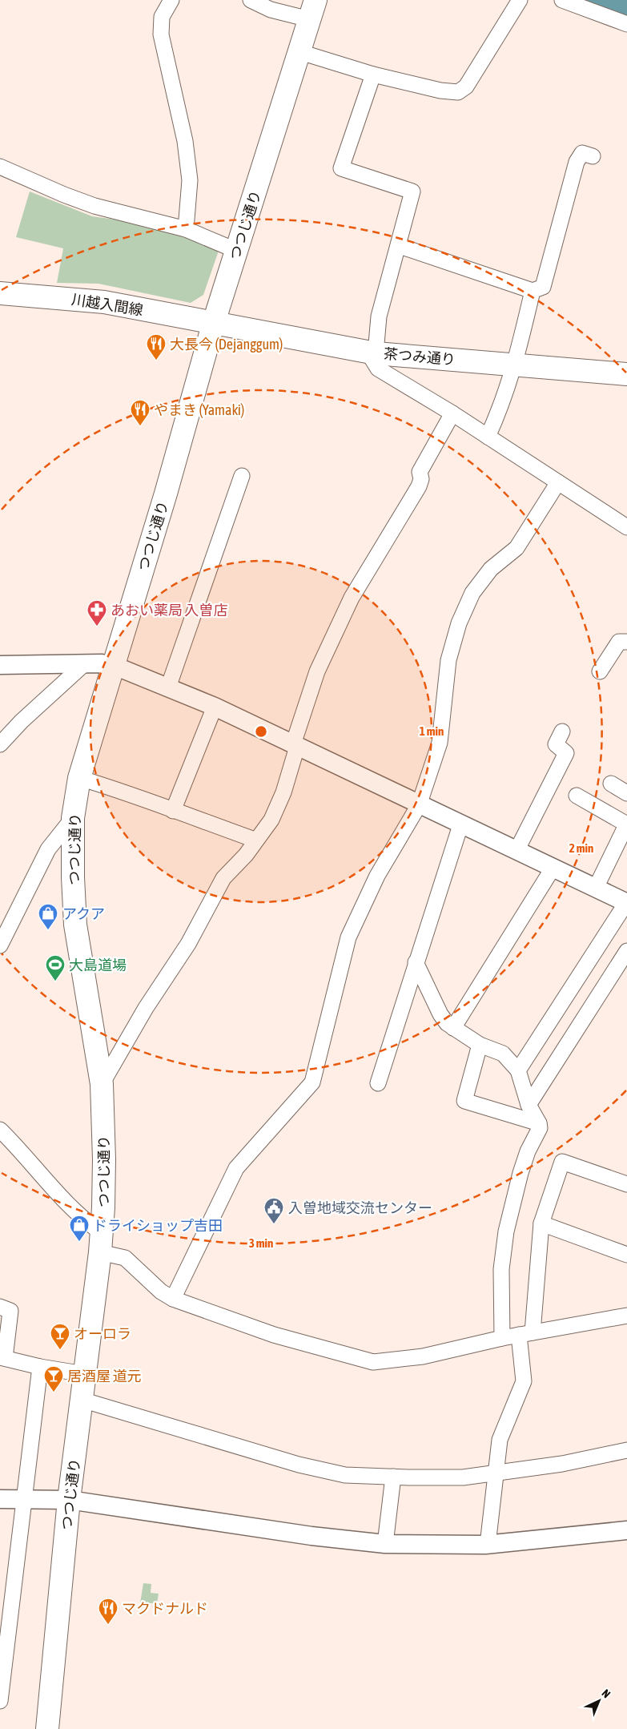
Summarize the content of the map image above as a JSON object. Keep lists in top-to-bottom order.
{
  "streets": {
    "main road": ["つつじ通り", "川越入間線", "茶つみ通り"]
  },
  "crossings": [
    ["つつじ通り", "川越入間線"],
    ["つつじ通り", "茶つみ通り"],
    ["川越入間線", "茶つみ通り"]
  ],
  "places": {
    "restaurant": ["大長今 (Dejanggum)", "やまき (Yamaki)", "マクドナルド"],
    "pharmacy": ["あおい薬局 入曽店"],
    "shop": ["アクア", "ドライショップ吉田"],
    "sports": ["大島道場"],
    "public building": ["入曽地域交流センター"],
    "bar": ["オーロラ", "居酒屋 道元"]
  },
  "north": "top right",
  "rings": ["1 min", "2 min", "3 min"]
}
